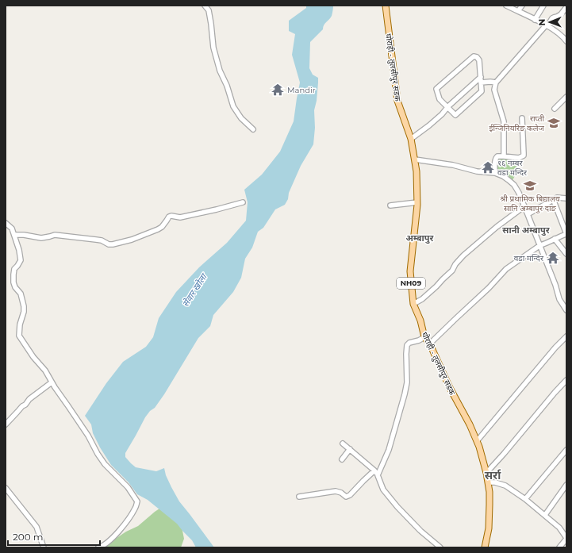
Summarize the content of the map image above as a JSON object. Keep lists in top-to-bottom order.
{
  "streets": {
    "main road": ["घोराही - तुलसीपुर सडक", "NH09"]
  },
  "districts": ["सानी अम्बापुर", "अम्बापुर", "सर्रा"],
  "water": ["सेवार खोला"],
  "places": {
    "temple": ["Mandir", "१६ नम्बर वडा मन्दिर", "वडा मन्दिर"],
    "school or university": ["राप्ती ईन्जिनियरिङ कलेज", "श्री प्रथामिक बिद्यालय सानि अम्बापुर दाङ"]
  },
  "scale_bar": "200 m",
  "north": "left"
}
